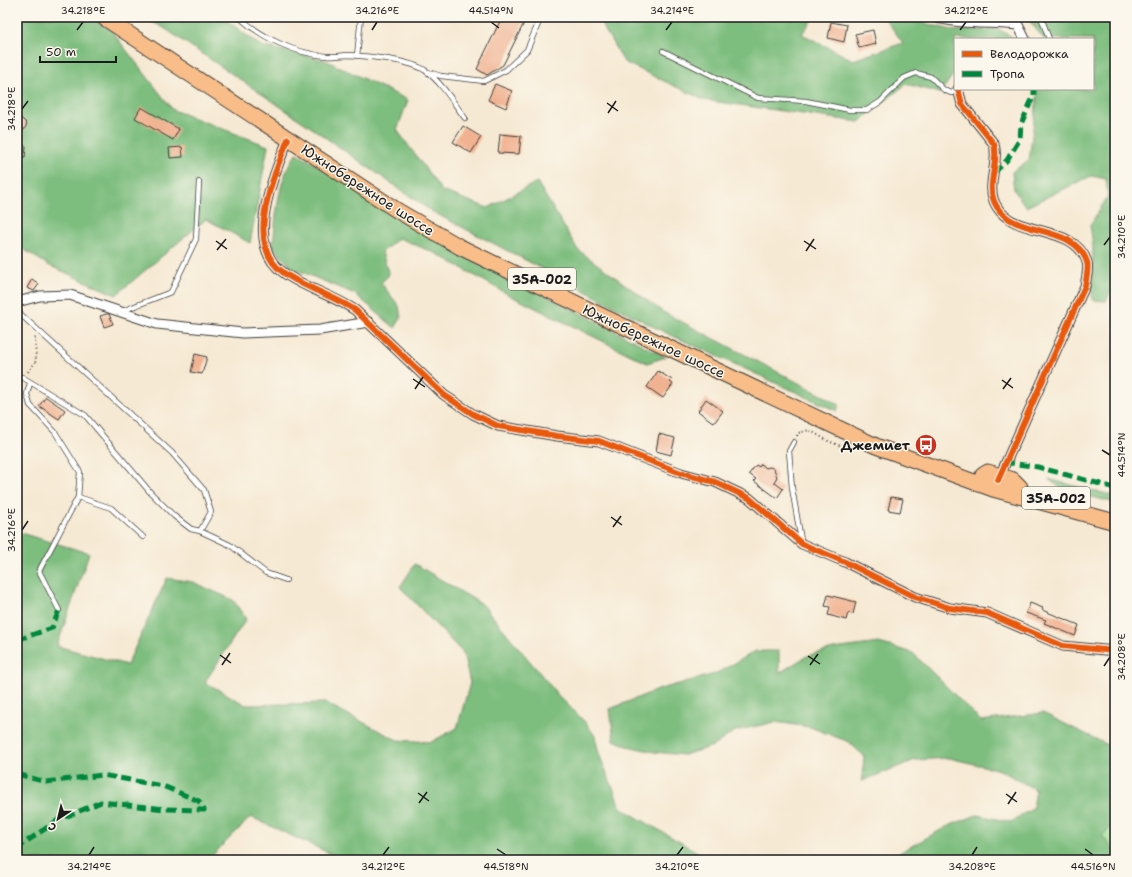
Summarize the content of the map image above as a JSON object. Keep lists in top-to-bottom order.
{
  "streets": {
    "highway": ["Южнобережное шоссе", "35А-002"]
  },
  "places": {
    "bus stop": ["Джемиет"]
  },
  "legend": ["Велодорожка", "Тропа"],
  "scale_bar": "50 m",
  "north": "bottom left",
  "coordinates": [
    "34.218°E",
    "34.216°E",
    "44.514°N",
    "34.214°E",
    "34.212°E",
    "34.210°E",
    "34.208°E",
    "44.518°N",
    "44.516°N"
  ]
}
